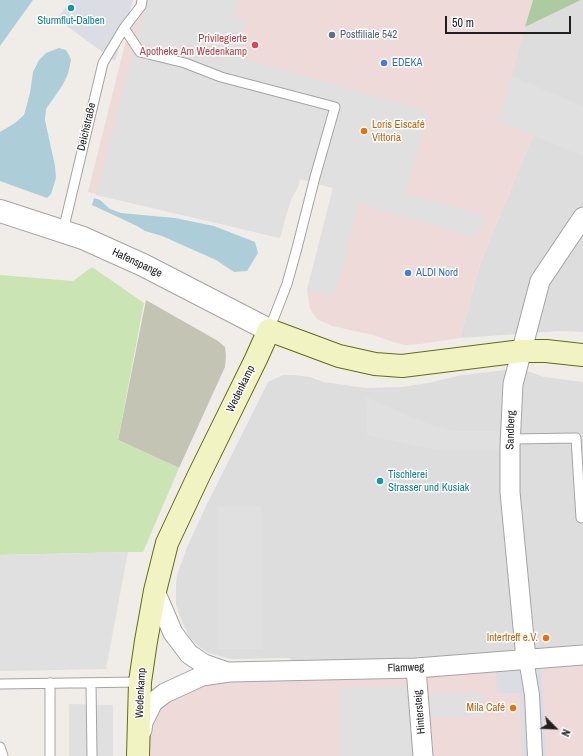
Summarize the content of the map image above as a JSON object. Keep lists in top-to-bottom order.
{
  "streets": {
    "main road": ["Wedenkamp"],
    "street": [
      "Hafenspange",
      "Sandberg",
      "Flamweg",
      "Hintersteig"
    ],
    "lane": ["Deichstraße"]
  },
  "crossings": [
    ["Deichstraße", "Hafenspange"],
    ["Hafenspange", "Wedenkamp"],
    ["Wedenkamp", "Flamweg"],
    ["Sandberg", "Flamweg"],
    ["Flamweg", "Hintersteig"]
  ],
  "places": [
    "Sturmflut-Dalben",
    "Postfiliale 542",
    "Privilegierte Apotheke Am Wedenkamp",
    "EDEKA",
    "Loris Eiscafé Vittoria",
    "ALDI Nord",
    "Tischlerei Strasser und Kusiak",
    "Intertreff e.V.",
    "Mila Café"
  ],
  "scale_bar": "50 m",
  "north": "bottom right"
}
